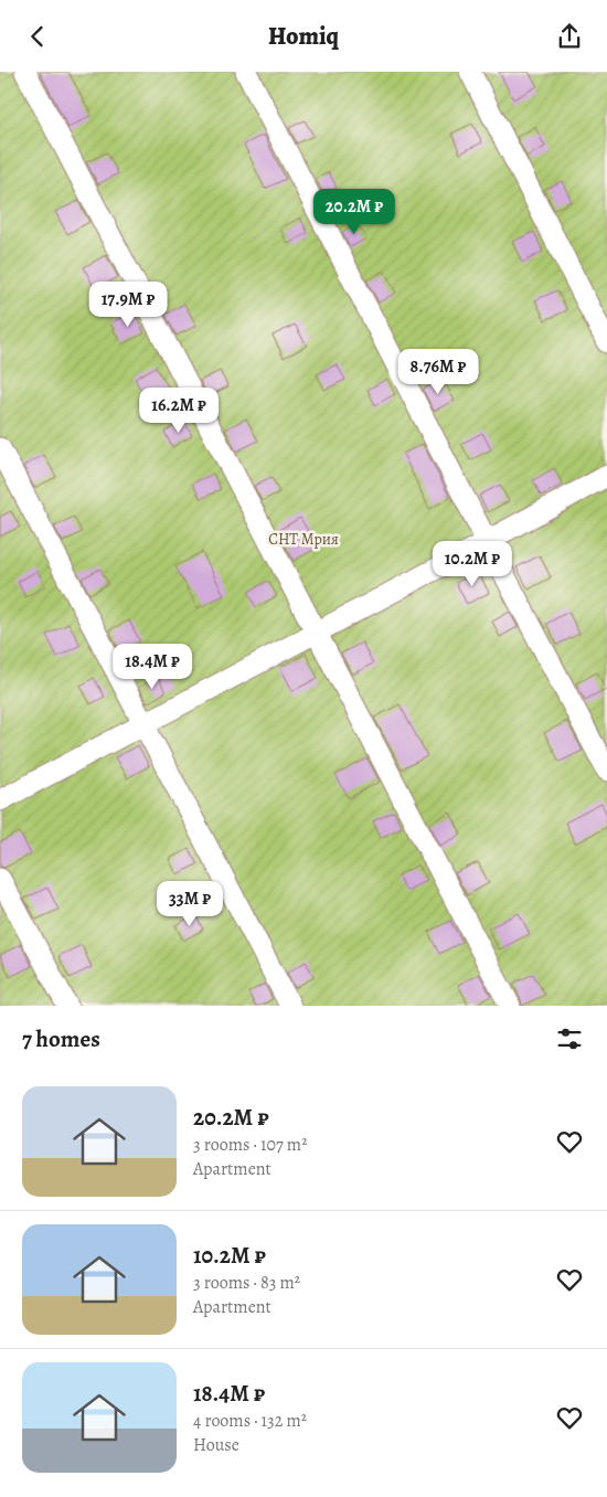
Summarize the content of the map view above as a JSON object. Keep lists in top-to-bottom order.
{
  "parks": ["СНТ Мрия"],
  "page": {
    "header": "Homiq",
    "price": [
      "20.2M ₽",
      "17.9M ₽",
      "8.76M ₽",
      "16.2M ₽",
      "10.2M ₽",
      "18.4M ₽",
      "33M ₽"
    ],
    "heading": "7 homes",
    "list": [
      {
        "name": "20.2M ₽",
        "note": "3 rooms · 107 m² · Apartment"
      },
      {
        "name": "10.2M ₽",
        "note": "3 rooms · 83 m² · Apartment"
      },
      {
        "name": "18.4M ₽",
        "note": "4 rooms · 132 m² · House"
      }
    ]
  }
}
